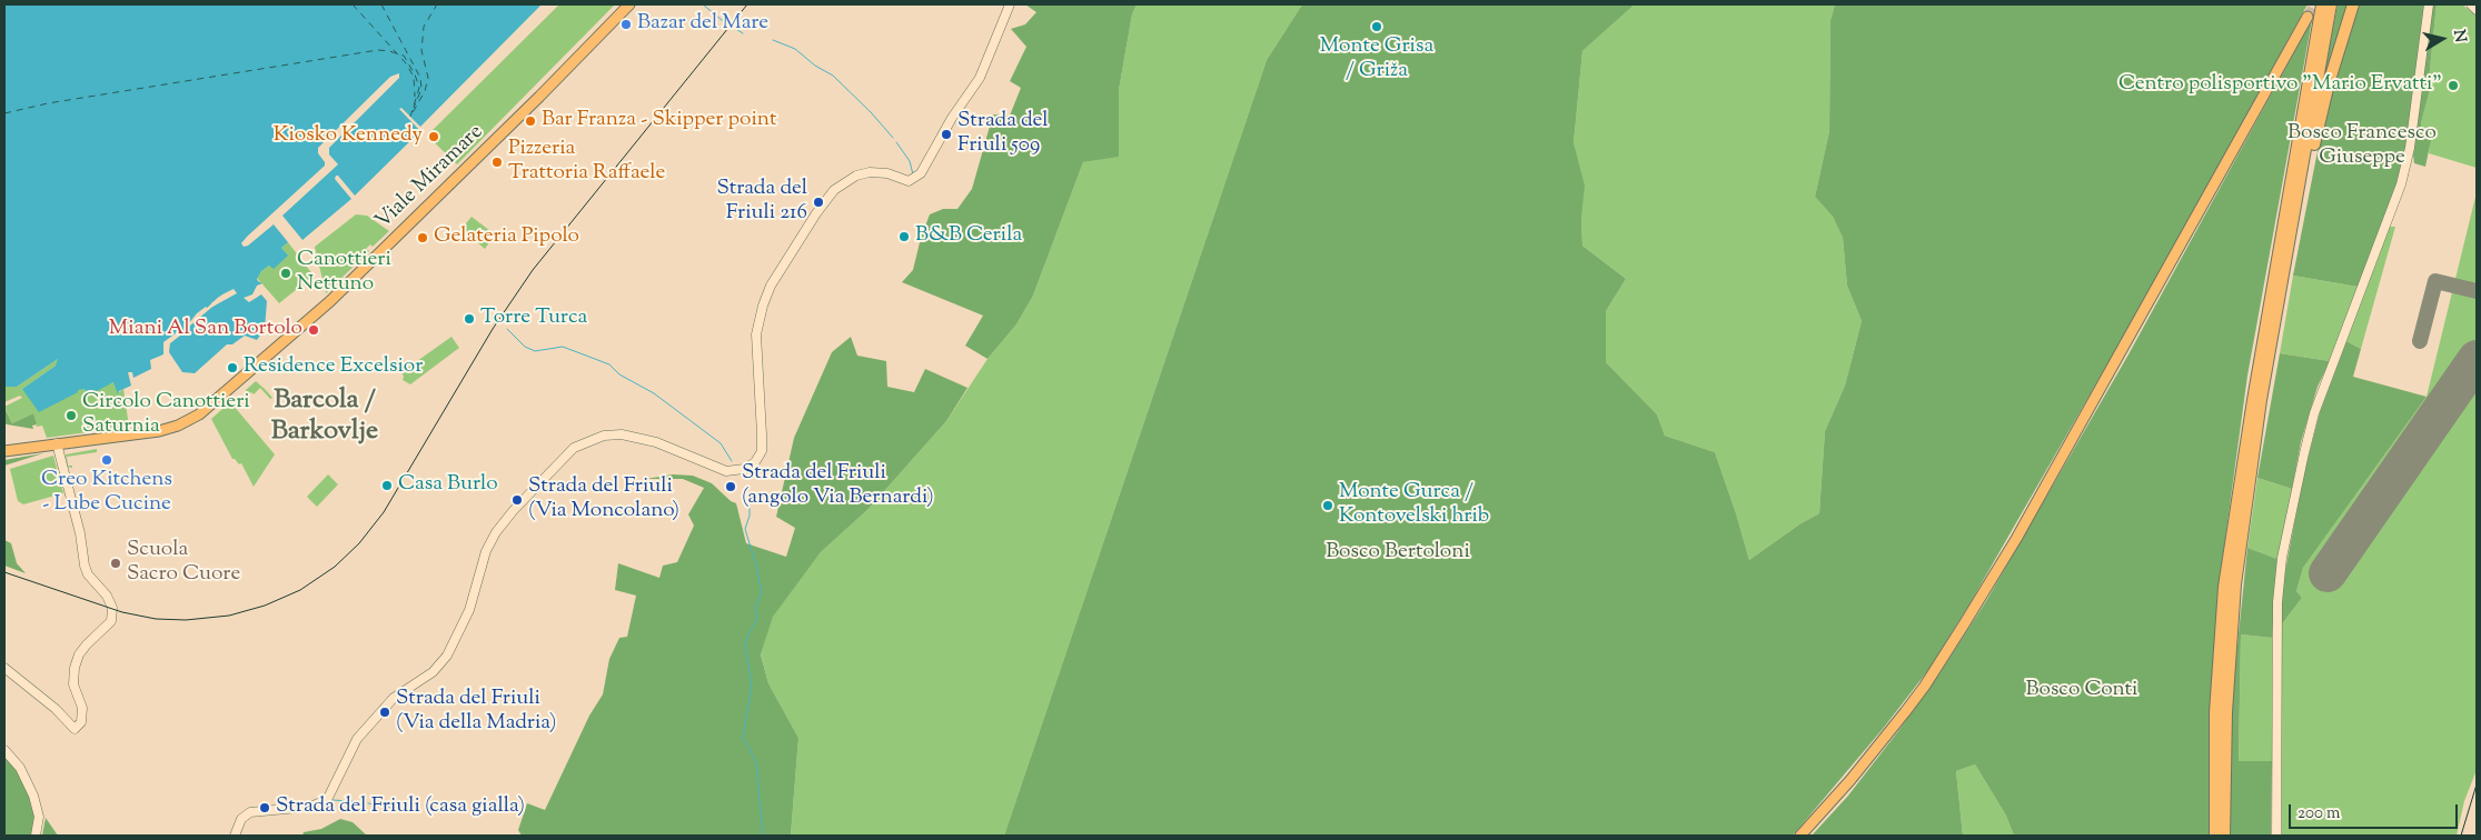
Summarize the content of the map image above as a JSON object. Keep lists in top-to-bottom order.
{
  "streets": {
    "main road": ["Viale Miramare"]
  },
  "districts": ["Barcola / Barkovlje"],
  "parks": ["Bosco Francesco Giuseppe", "Bosco Bertoloni", "Bosco Conti"],
  "places": [
    "Bazar del Mare",
    "Monte Grisa / Griža",
    "Centro polisportivo \"Mario Ervatti\"",
    "Bar Franza - Skipper point",
    "Strada del Friuli 509",
    "Kiosko Kennedy",
    "Pizzeria Trattoria Raffaele",
    "Strada del Friuli 216",
    "B&B Cerila",
    "Gelateria Pipolo",
    "Canottieri Nettuno",
    "Torre Turca",
    "Miani Al San Bortolo",
    "Residence Excelsior",
    "Circolo Canottieri Saturnia",
    "Creo Kitchens - Lube Cucine",
    "Casa Burlo",
    "Strada del Friuli (angolo Via Bernardi)",
    "Strada del Friuli (Via Moncolano)",
    "Monte Gurca / Kontovelski hrib",
    "Scuola Sacro Cuore",
    "Strada del Friuli (Via della Madria)",
    "Strada del Friuli (casa gialla)"
  ],
  "scale_bar": "200 m",
  "north": "right"
}
